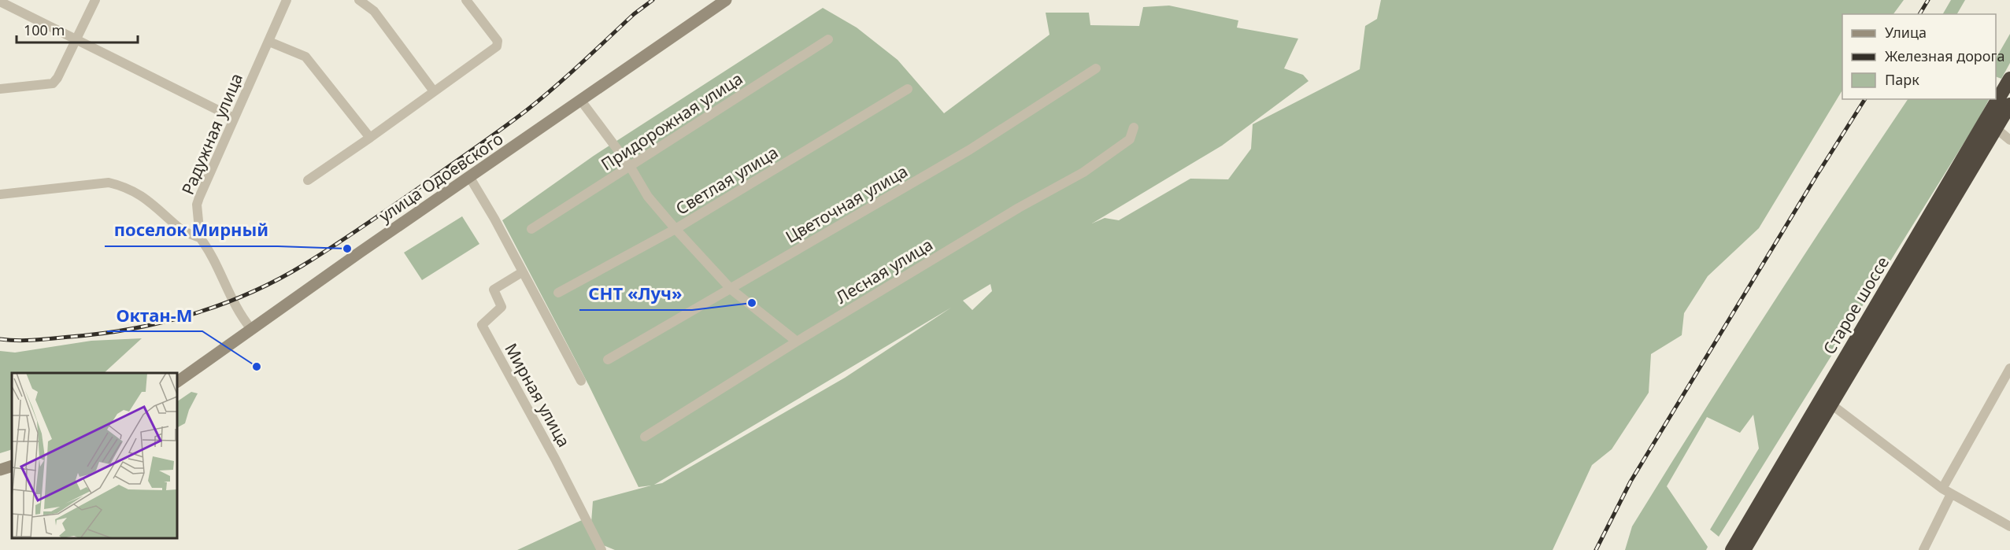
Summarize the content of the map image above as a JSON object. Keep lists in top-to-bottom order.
{
  "streets": {
    "highway": ["Старое шоссе"],
    "street": [
      "Придорожная улица",
      "Радужная улица",
      "улица Одоевского",
      "Светлая улица",
      "Цветочная улица",
      "Лесная улица",
      "Мирная улица"
    ]
  },
  "places": ["поселок Мирный", "СНТ «Луч»", "Октан-М"],
  "legend": ["Улица", "Железная дорога", "Парк"],
  "scale_bar": "100 m"
}
